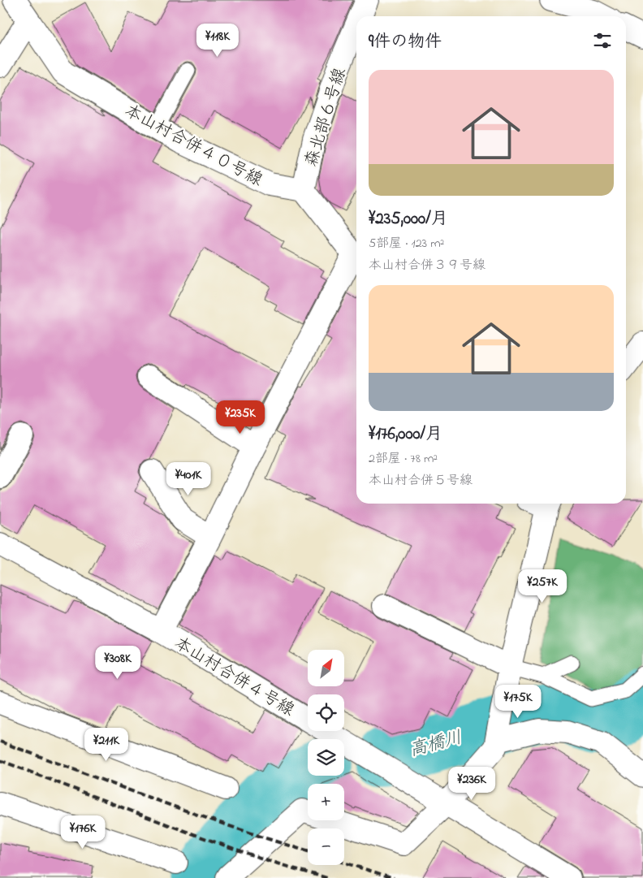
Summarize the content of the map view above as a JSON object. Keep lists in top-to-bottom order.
{
  "streets": {
    "street": ["森北部６号線", "本山村合併４０号線", "本山村合併４号線"]
  },
  "crossings": [
    ["森北部６号線", "本山村合併４０号線"]
  ],
  "water": ["高橋川"],
  "north": "top right",
  "page": {
    "heading": "9件の物件",
    "price": [
      "¥118K",
      "¥235K",
      "¥401K",
      "¥257K",
      "¥308K",
      "¥175K",
      "¥211K",
      "¥236K",
      "¥176K"
    ],
    "list": [
      {
        "name": "¥235,000/月",
        "note": "5部屋 · 123 m² · 本山村合併３９号線"
      },
      {
        "name": "¥176,000/月",
        "note": "2部屋 · 78 m² · 本山村合併５号線"
      }
    ],
    "map_buttons": ["+", "−"]
  }
}
